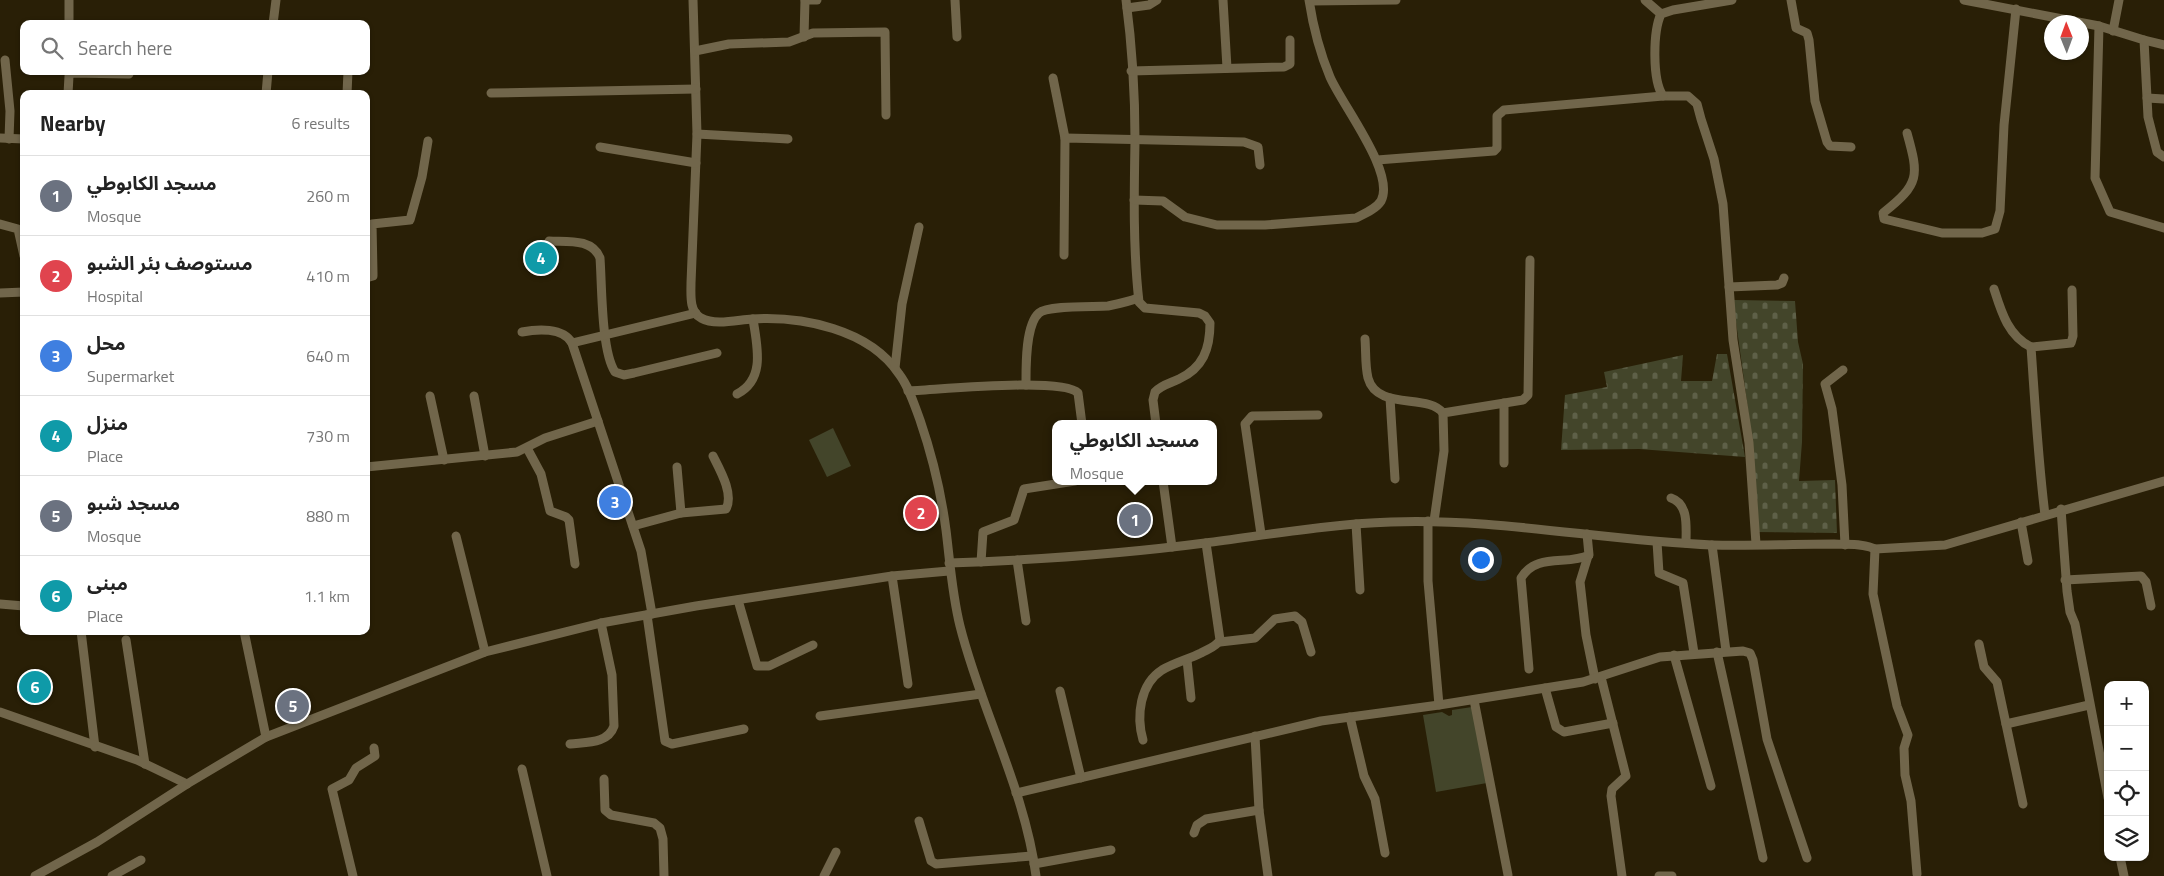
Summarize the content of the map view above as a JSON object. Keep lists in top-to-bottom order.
{
  "north": "top",
  "page": {
    "search": "Search here",
    "heading": ["Nearby", "6 results"],
    "list": [
      {
        "mark": "1",
        "name": "مسجد الكابوطي",
        "note": "Mosque",
        "value": "260 m"
      },
      {
        "mark": "2",
        "name": "مستوصف بئر الشبو",
        "note": "Hospital",
        "value": "410 m"
      },
      {
        "mark": "3",
        "name": "محل",
        "note": "Supermarket",
        "value": "640 m"
      },
      {
        "mark": "4",
        "name": "منزل",
        "note": "Place",
        "value": "730 m"
      },
      {
        "mark": "5",
        "name": "مسجد شبو",
        "note": "Mosque",
        "value": "880 m"
      },
      {
        "mark": "6",
        "name": "مبنى",
        "note": "Place",
        "value": "1.1 km"
      }
    ],
    "pins": [
      "4",
      "3",
      "2",
      "1",
      "6",
      "5"
    ],
    "popup": ["مسجد الكابوطي", "Mosque"],
    "map_buttons": ["+", "−"]
  }
}
